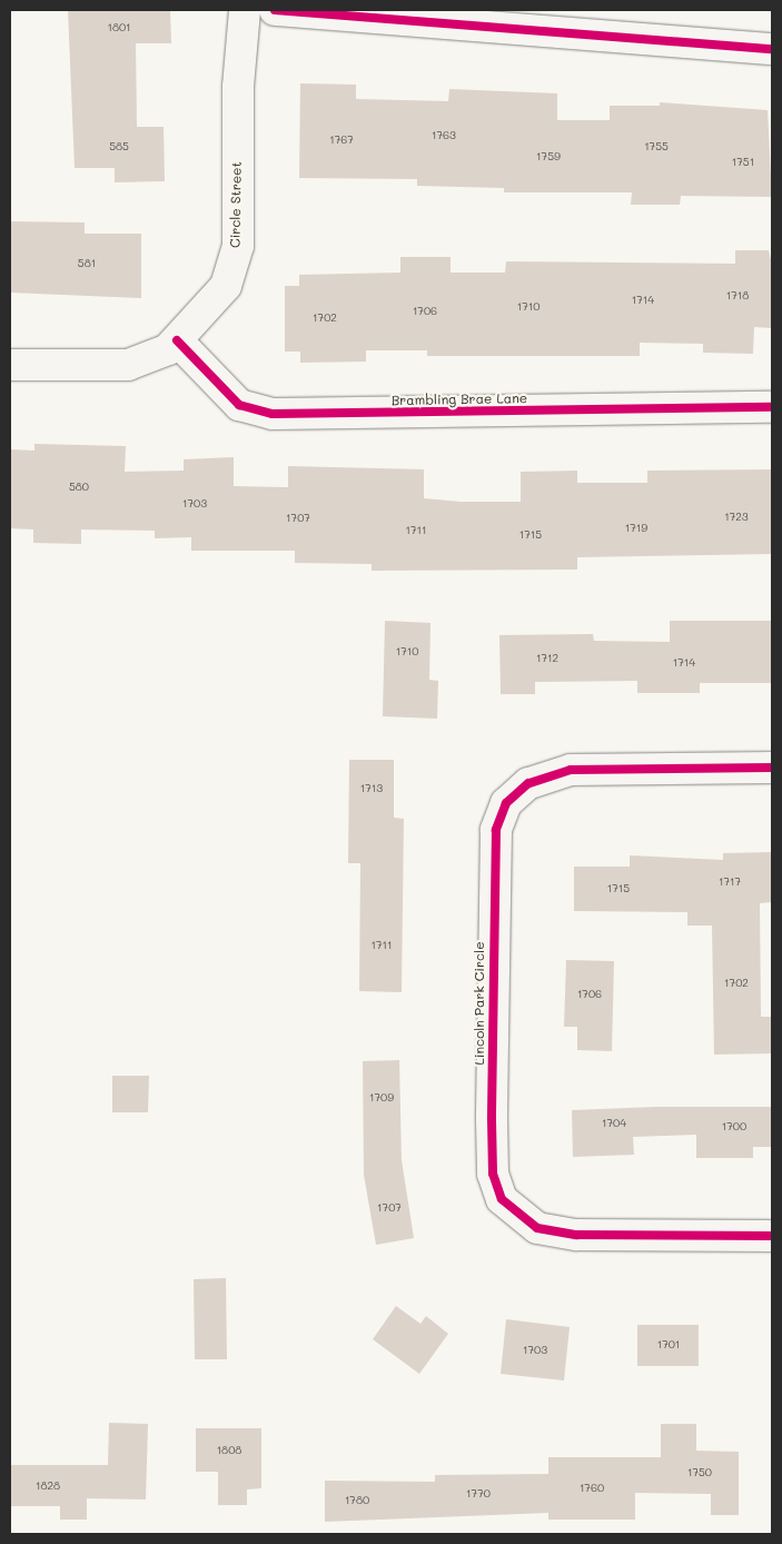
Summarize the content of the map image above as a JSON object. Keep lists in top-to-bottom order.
{
  "streets": {
    "street": ["Circle Street", "Brambling Brae Lane", "Lincoln Park Circle"]
  },
  "crossings": [
    ["Circle Street", "Brambling Brae Lane"]
  ],
  "house_numbers": [
    "1801",
    "1763",
    "1767",
    "585",
    "1755",
    "1759",
    "1751",
    "581",
    "1718",
    "1714",
    "1710",
    "1706",
    "1702",
    "580",
    "1703",
    "1723",
    "1707",
    "1719",
    "1711",
    "1715",
    "1710",
    "1712",
    "1714",
    "1713",
    "1717",
    "1715",
    "1711",
    "1702",
    "1706",
    "1709",
    "1704",
    "1700",
    "1707",
    "1701",
    "1703",
    "1808",
    "1750",
    "1828",
    "1760",
    "1770",
    "1780"
  ]
}
